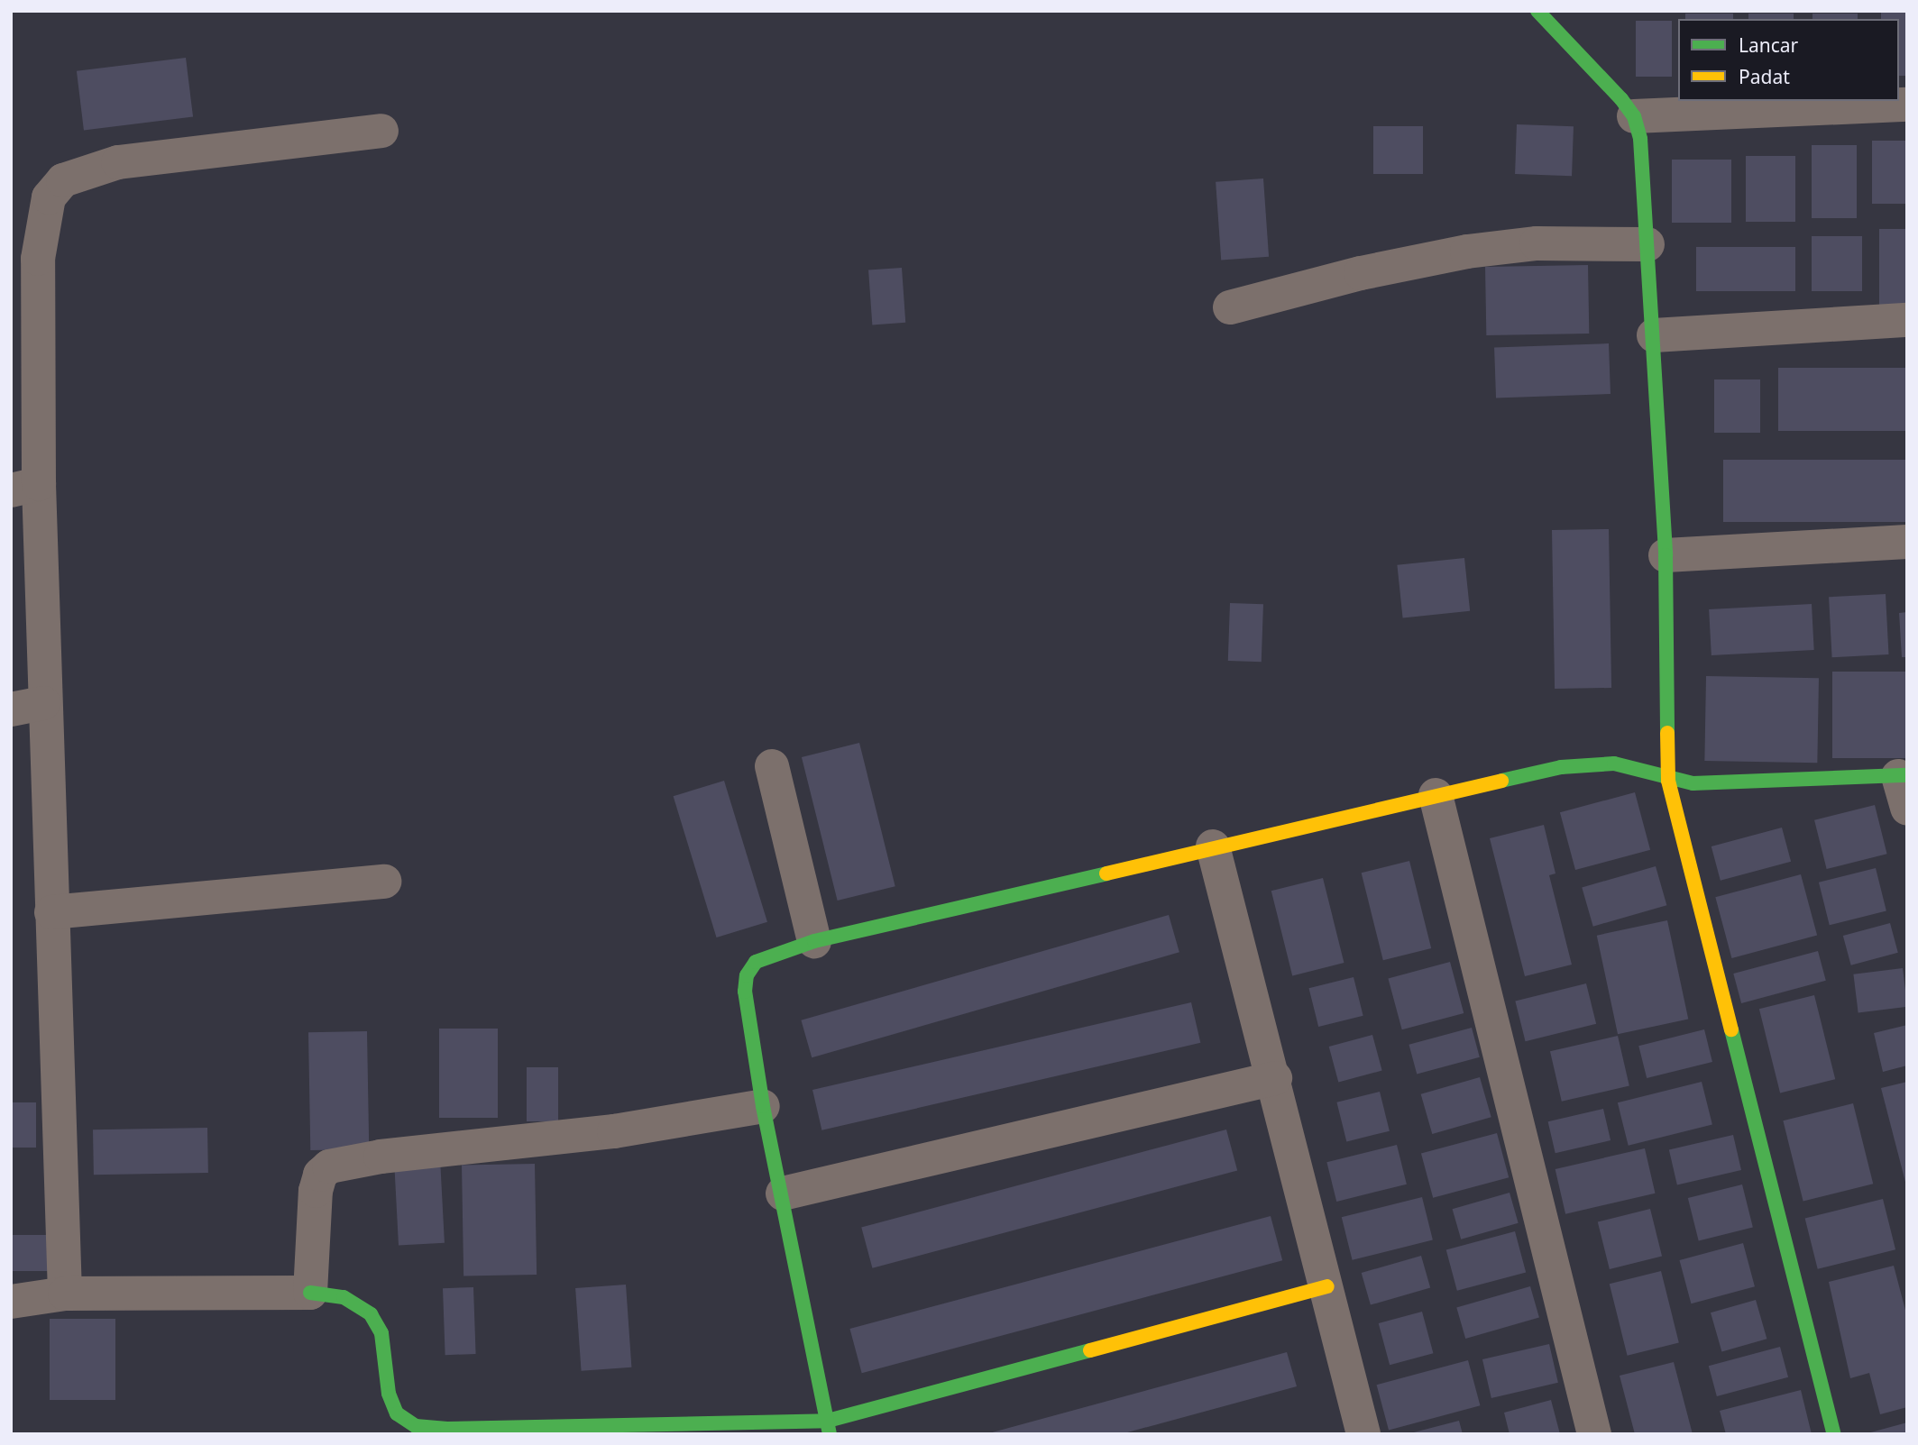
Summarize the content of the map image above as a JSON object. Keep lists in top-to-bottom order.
{
  "legend": ["Lancar", "Padat"]
}
